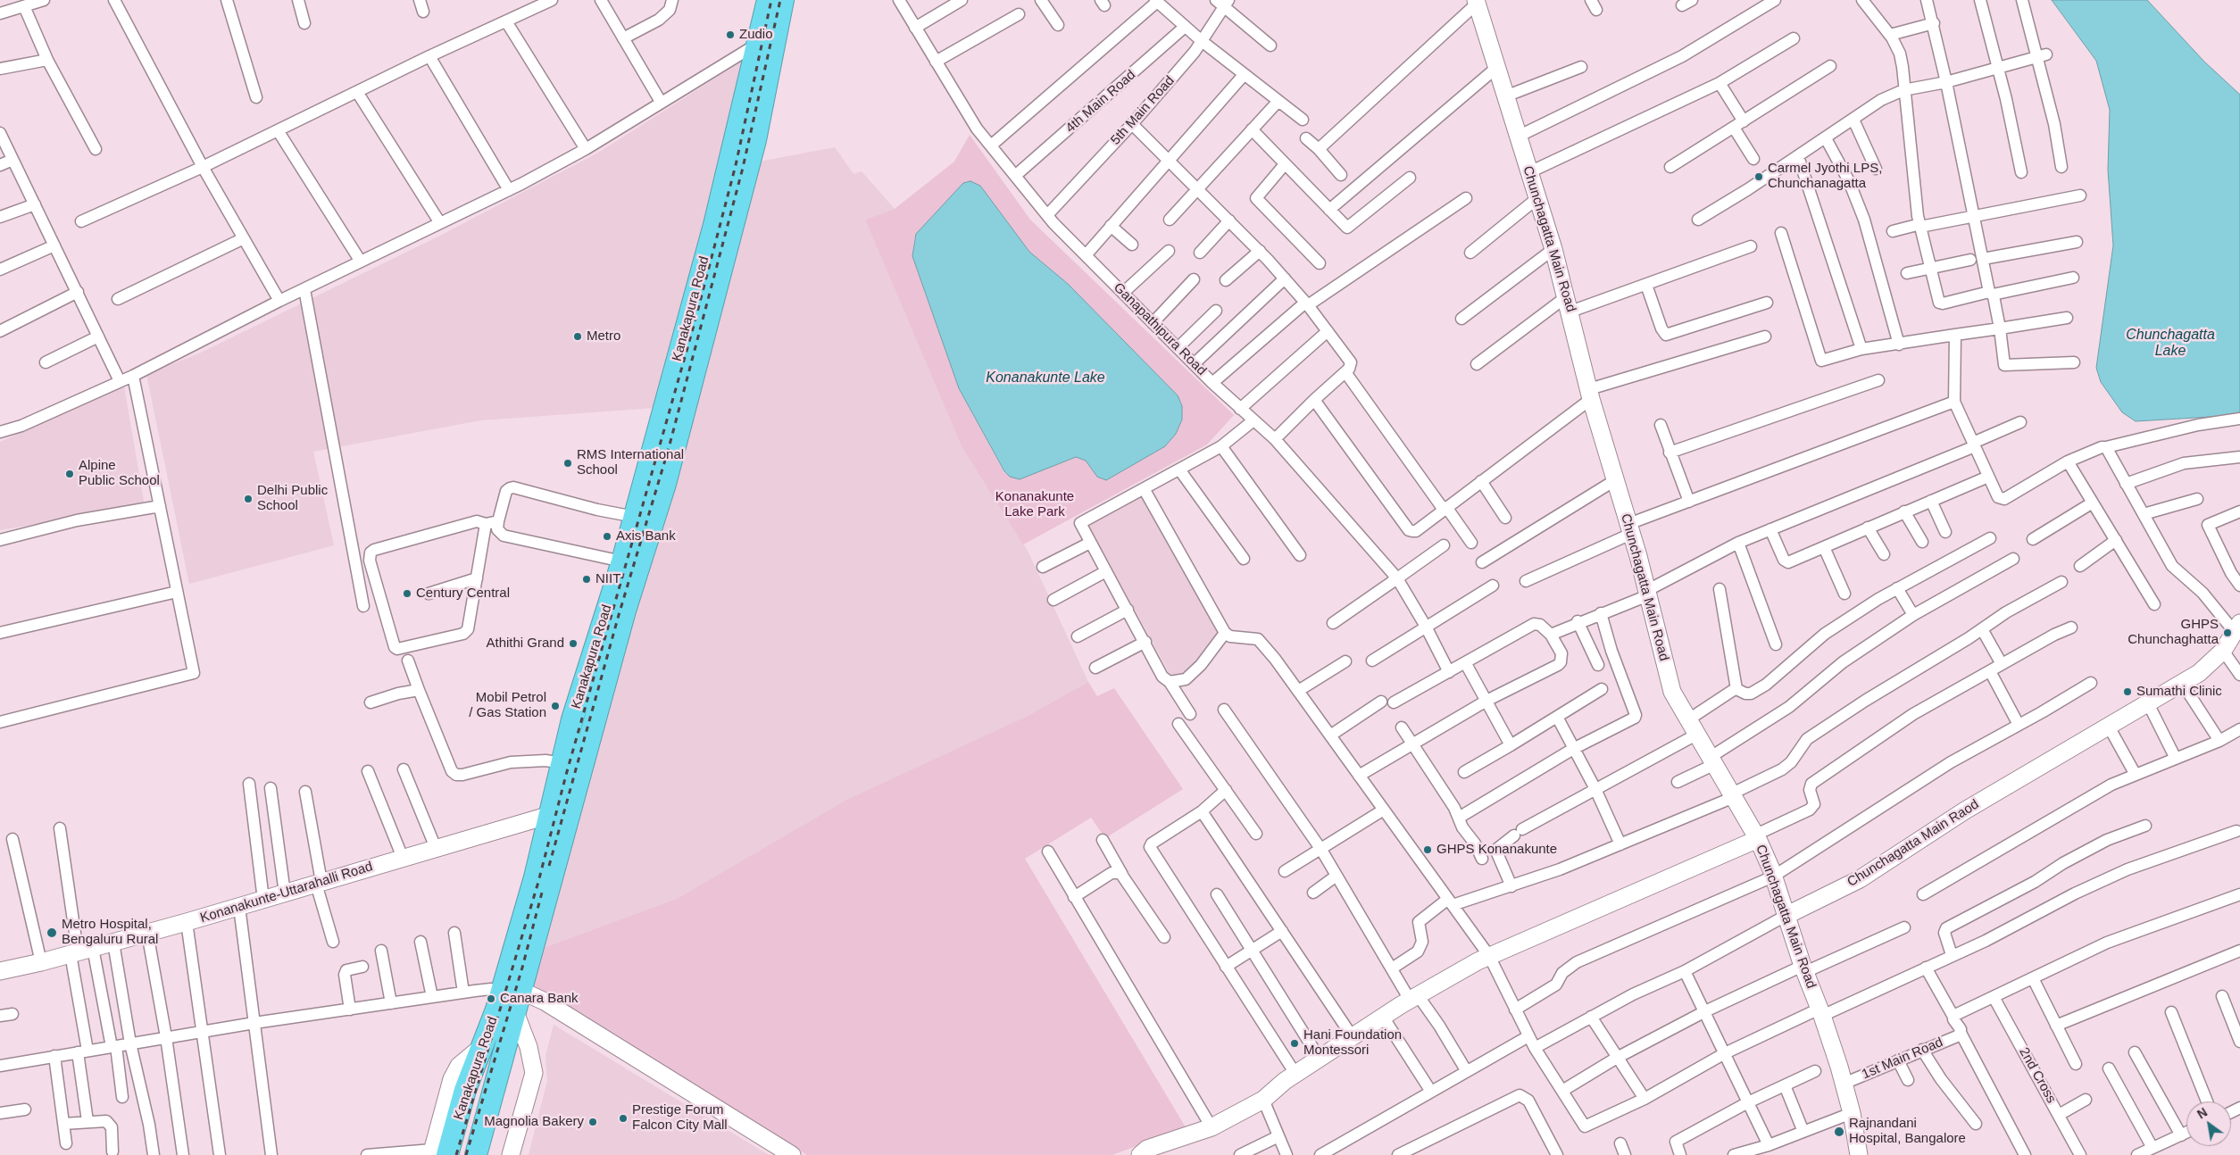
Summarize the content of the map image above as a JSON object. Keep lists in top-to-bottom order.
{
  "streets": {
    "highway": ["Kanakapura Road"],
    "street": [
      "4th Main Road",
      "5th Main Road",
      "Chunchagatta Main Road",
      "Ganapathipura Road",
      "Chunchagatta Main Raod",
      "Konanakunte-Uttarahalli Road",
      "1st Main Road",
      "2nd Cross"
    ]
  },
  "crossings": [
    ["4th Main Road", "Ganapathipura Road"],
    ["5th Main Road", "Ganapathipura Road"],
    ["Chunchagatta Main Road", "Chunchagatta Main Raod"],
    ["Chunchagatta Main Road", "1st Main Road"],
    ["Kanakapura Road", "Konanakunte-Uttarahalli Road"]
  ],
  "water": ["Chunchagatta Lake", "Konanakunte Lake"],
  "parks": ["Konanakunte Lake Park"],
  "places": [
    "Zudio",
    "Carmel Jyothi LPS, Chunchanagatta",
    "Metro",
    "RMS International School",
    "Alpine Public School",
    "Delhi Public School",
    "Axis Bank",
    "NIIT",
    "Century Central",
    "GHPS Chunchaghatta",
    "Athithi Grand",
    "Sumathi Clinic",
    "Mobil Petrol / Gas Station",
    "GHPS Konanakunte",
    "Metro Hospital, Bengaluru Rural",
    "Canara Bank",
    "Hani Foundation Montessori",
    "Prestige Forum Falcon City Mall",
    "Magnolia Bakery",
    "Rajnandani Hospital, Bangalore"
  ],
  "north": "top left"
}
